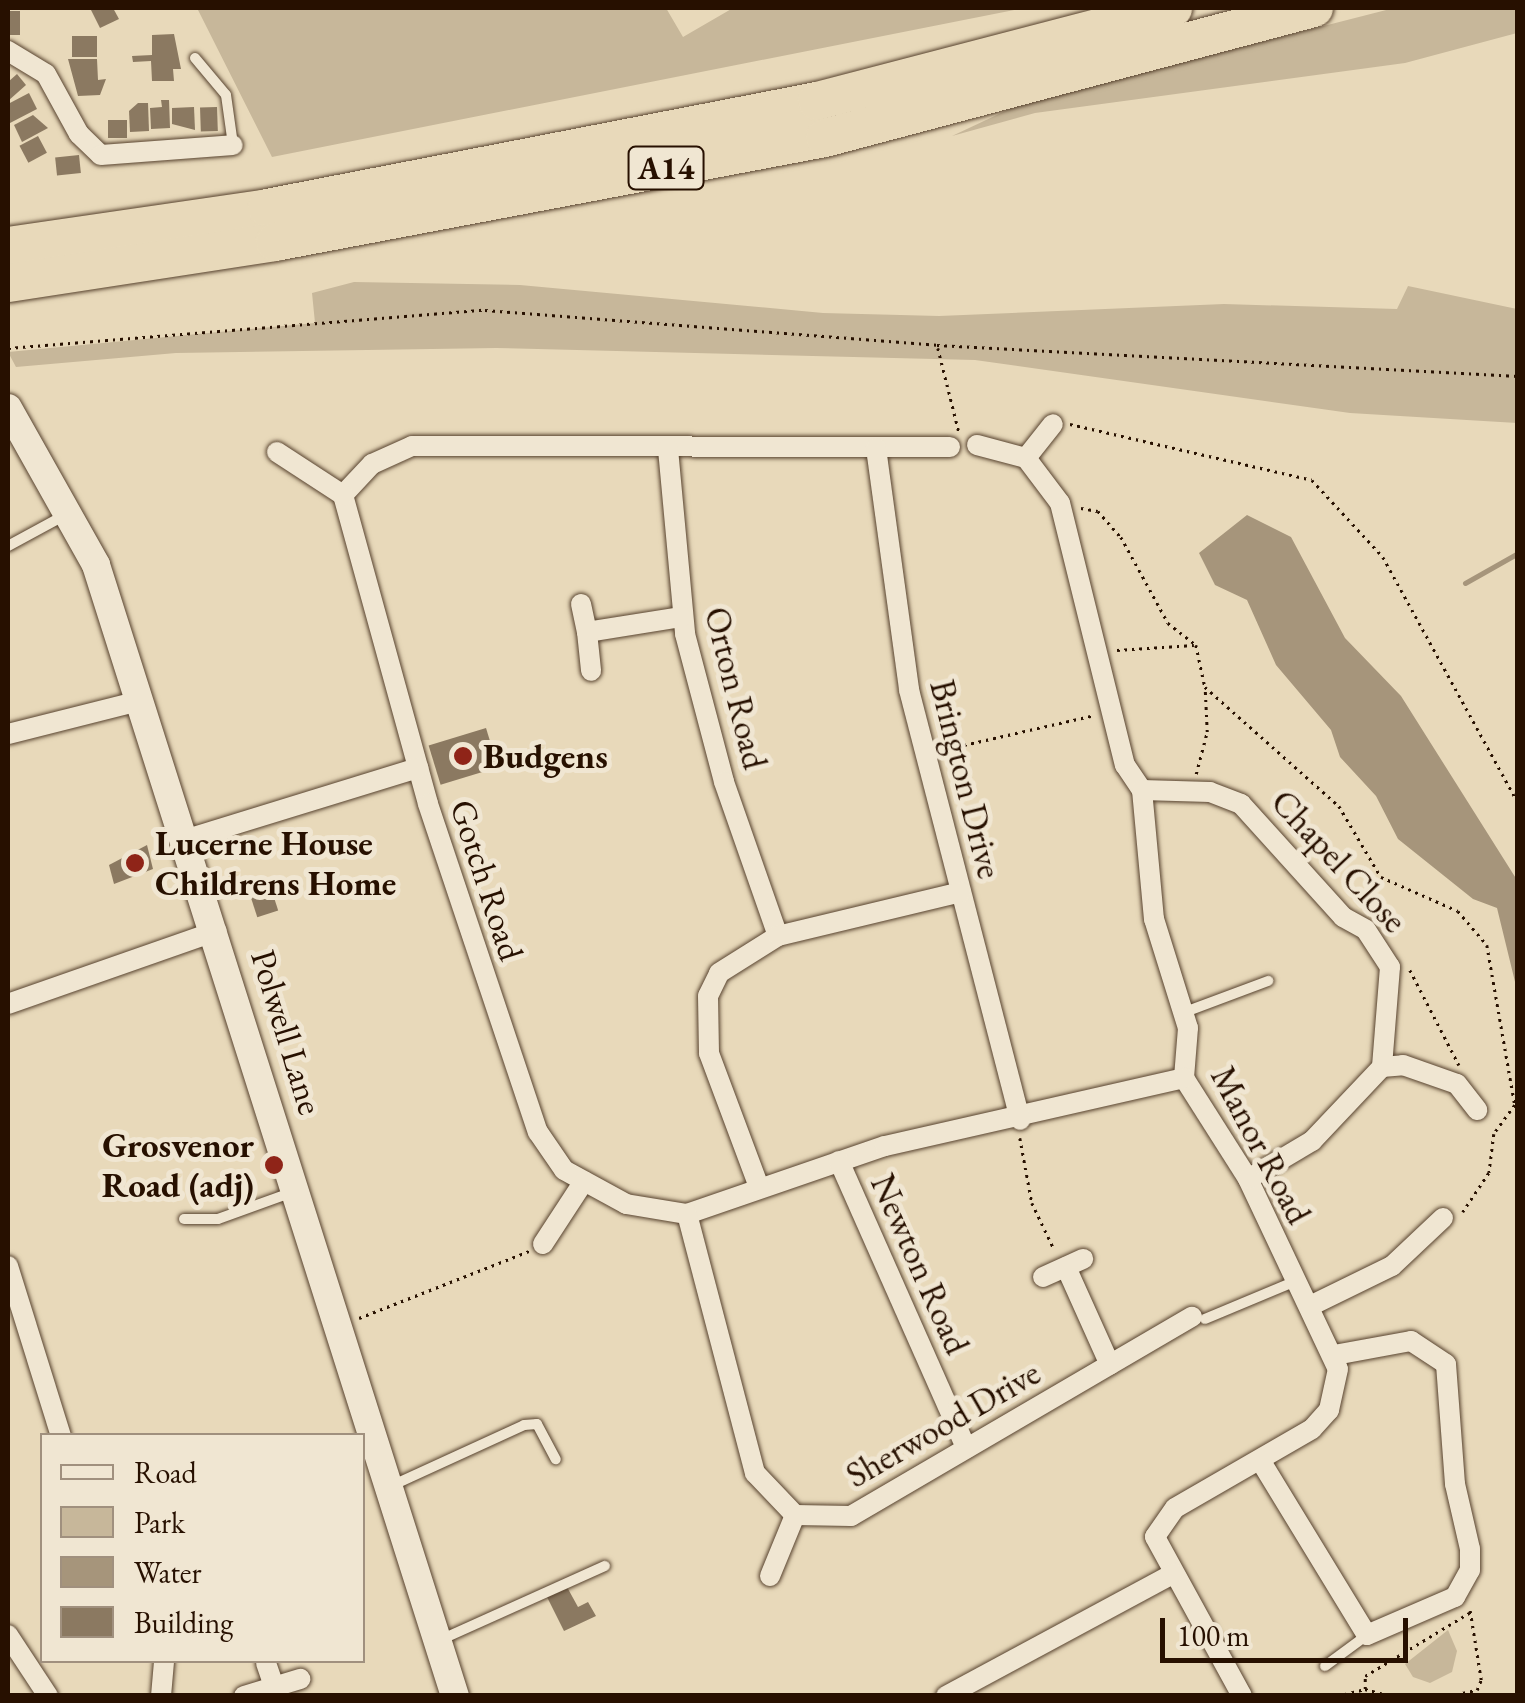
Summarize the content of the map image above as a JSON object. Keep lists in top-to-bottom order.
{
  "streets": {
    "highway": ["A14"],
    "street": [
      "Orton Road",
      "Brington Drive",
      "Chapel Close",
      "Gotch Road",
      "Polwell Lane",
      "Manor Road",
      "Newton Road",
      "Sherwood Drive"
    ]
  },
  "crossings": [
    ["Brington Drive", "Gotch Road"],
    ["Chapel Close", "Manor Road"],
    ["Gotch Road", "Manor Road"],
    ["Gotch Road", "Newton Road"],
    ["Newton Road", "Sherwood Drive"]
  ],
  "places": ["Budgens", "Lucerne House Childrens Home", "Grosvenor Road (adj)"],
  "legend": [
    "Road",
    "Park",
    "Water",
    "Building"
  ],
  "scale_bar": "100 m"
}
